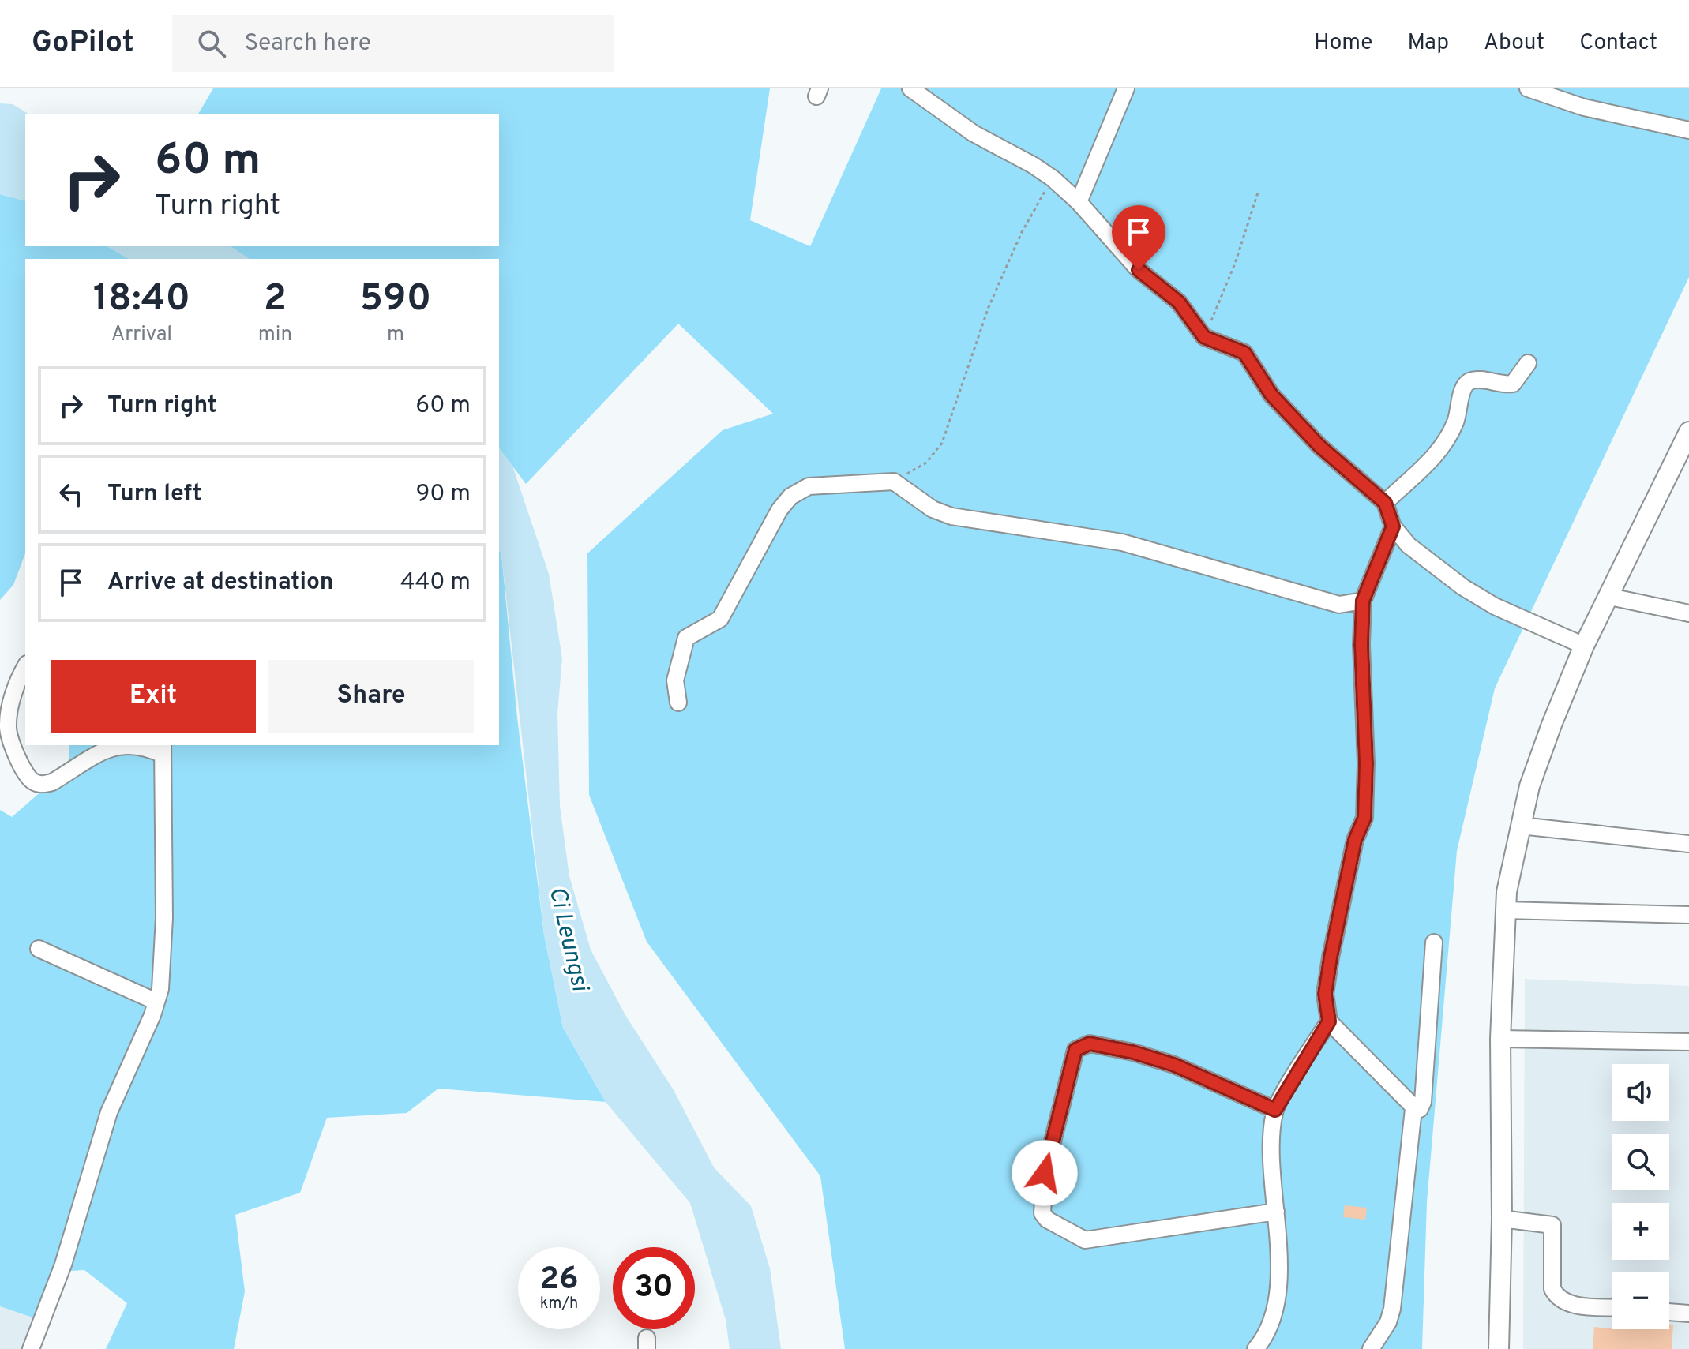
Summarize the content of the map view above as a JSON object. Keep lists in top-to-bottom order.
{
  "water": ["Ci Leungsi"],
  "page": {
    "header": "GoPilot",
    "search": "Search here",
    "nav": [
      "Home",
      "Map",
      "About",
      "Contact"
    ],
    "turn": ["60 m", "Turn right"],
    "eta": [
      "18:40",
      "Arrival",
      "2",
      "min",
      "590",
      "m"
    ],
    "list": [
      {
        "name": "Turn right",
        "value": "60 m"
      },
      {
        "name": "Turn left",
        "value": "90 m"
      },
      {
        "name": "Arrive at destination",
        "value": "440 m"
      }
    ],
    "buttons": ["Exit", "Share"],
    "map_buttons": ["+", "−"],
    "speed": "26 km/h",
    "limit": "30"
  }
}
